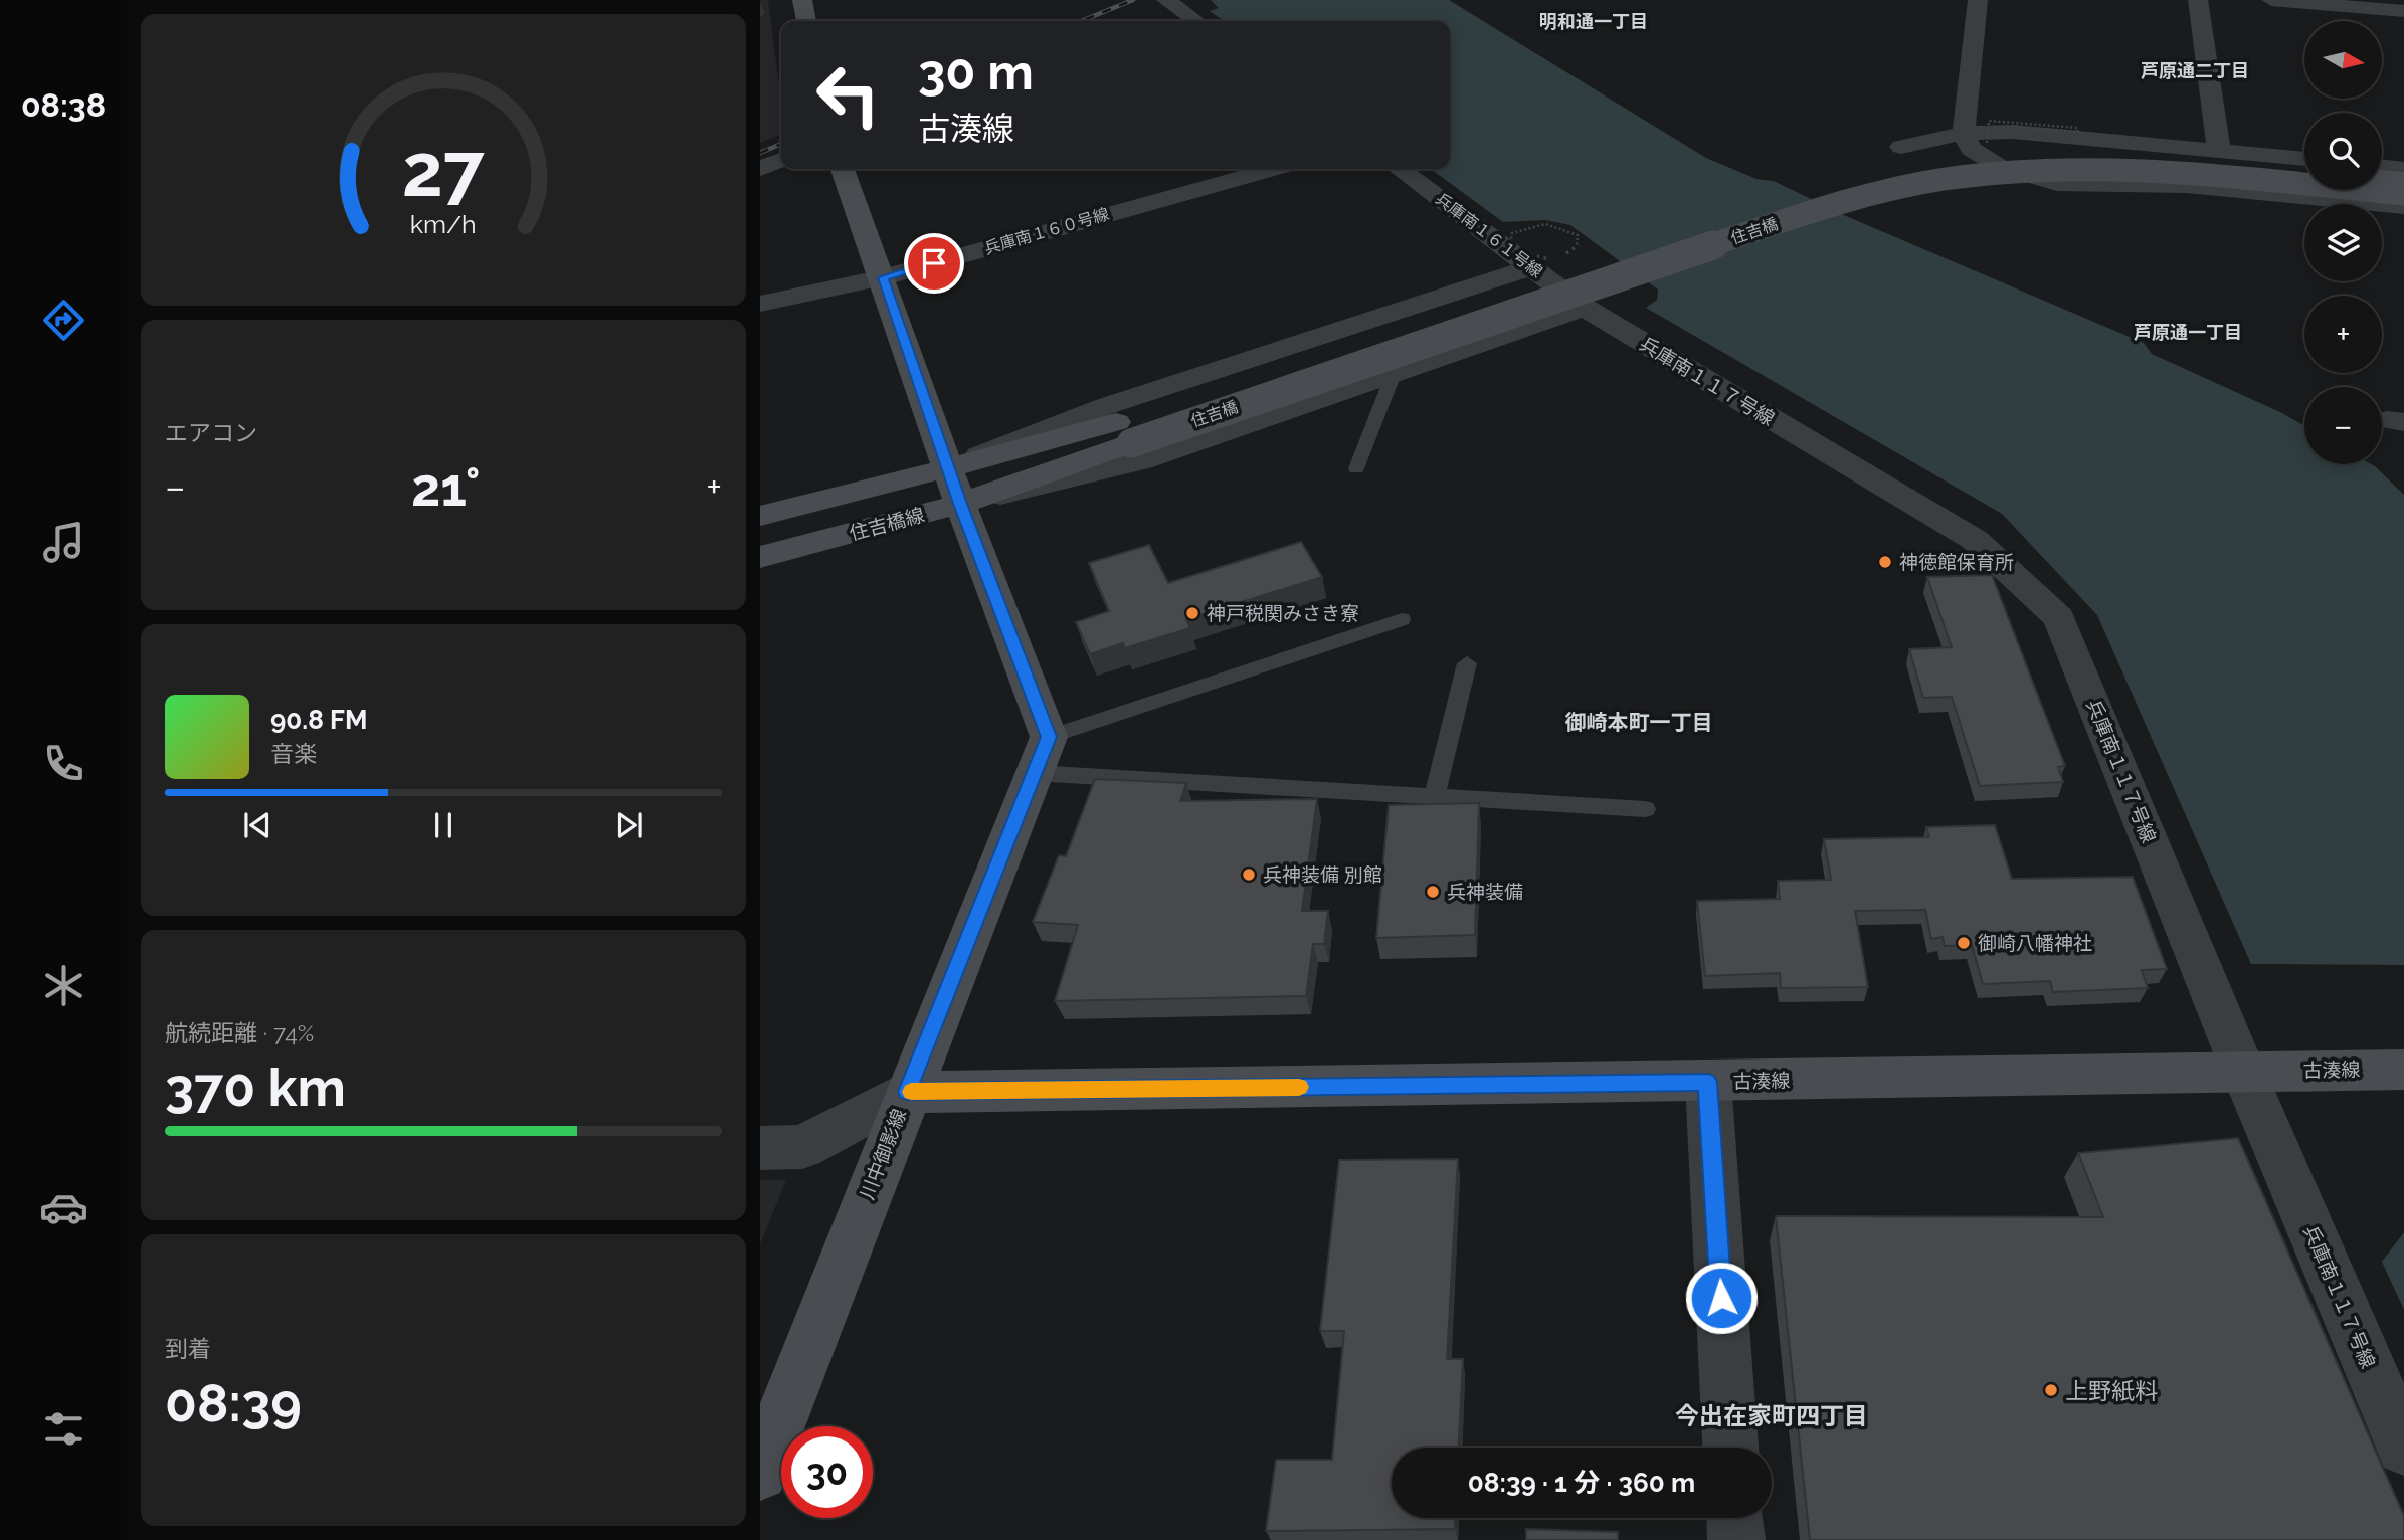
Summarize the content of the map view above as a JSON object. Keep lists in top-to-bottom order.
{
  "streets": {
    "street": [
      "兵庫南１６０号線",
      "住吉橋",
      "兵庫南１６１号線",
      "兵庫南１１７号線",
      "住吉橋線",
      "古湊線",
      "川中御影線"
    ]
  },
  "crossings": [
    ["住吉橋", "住吉橋線"],
    ["兵庫南１６１号線", "兵庫南１１７号線"],
    ["兵庫南１１７号線", "古湊線"],
    ["古湊線", "川中御影線"]
  ],
  "districts": [
    "明和通一丁目",
    "芦原通二丁目",
    "芦原通一丁目",
    "御崎本町一丁目",
    "今出在家町四丁目"
  ],
  "places": [
    "神徳館保育所",
    "神戸税関みさき寮",
    "兵神装備 別館",
    "兵神装備",
    "御崎八幡神社",
    "上野紙料"
  ],
  "north": "right",
  "page": {
    "tabs": "08:38",
    "map_buttons": ["+", "−"],
    "turn": ["30 m", "古湊線"],
    "tile": [
      "エアコン",
      ["航続距離 · 74%", "370 km"],
      ["到着", "08:39"]
    ],
    "heat": ["−", "21°", "+"],
    "song": ["90.8 FM", "音楽"],
    "limit": "30",
    "trip": "08:39 · 1 分 · 360 m",
    "gauge": ["27", "km/h"]
  }
}
